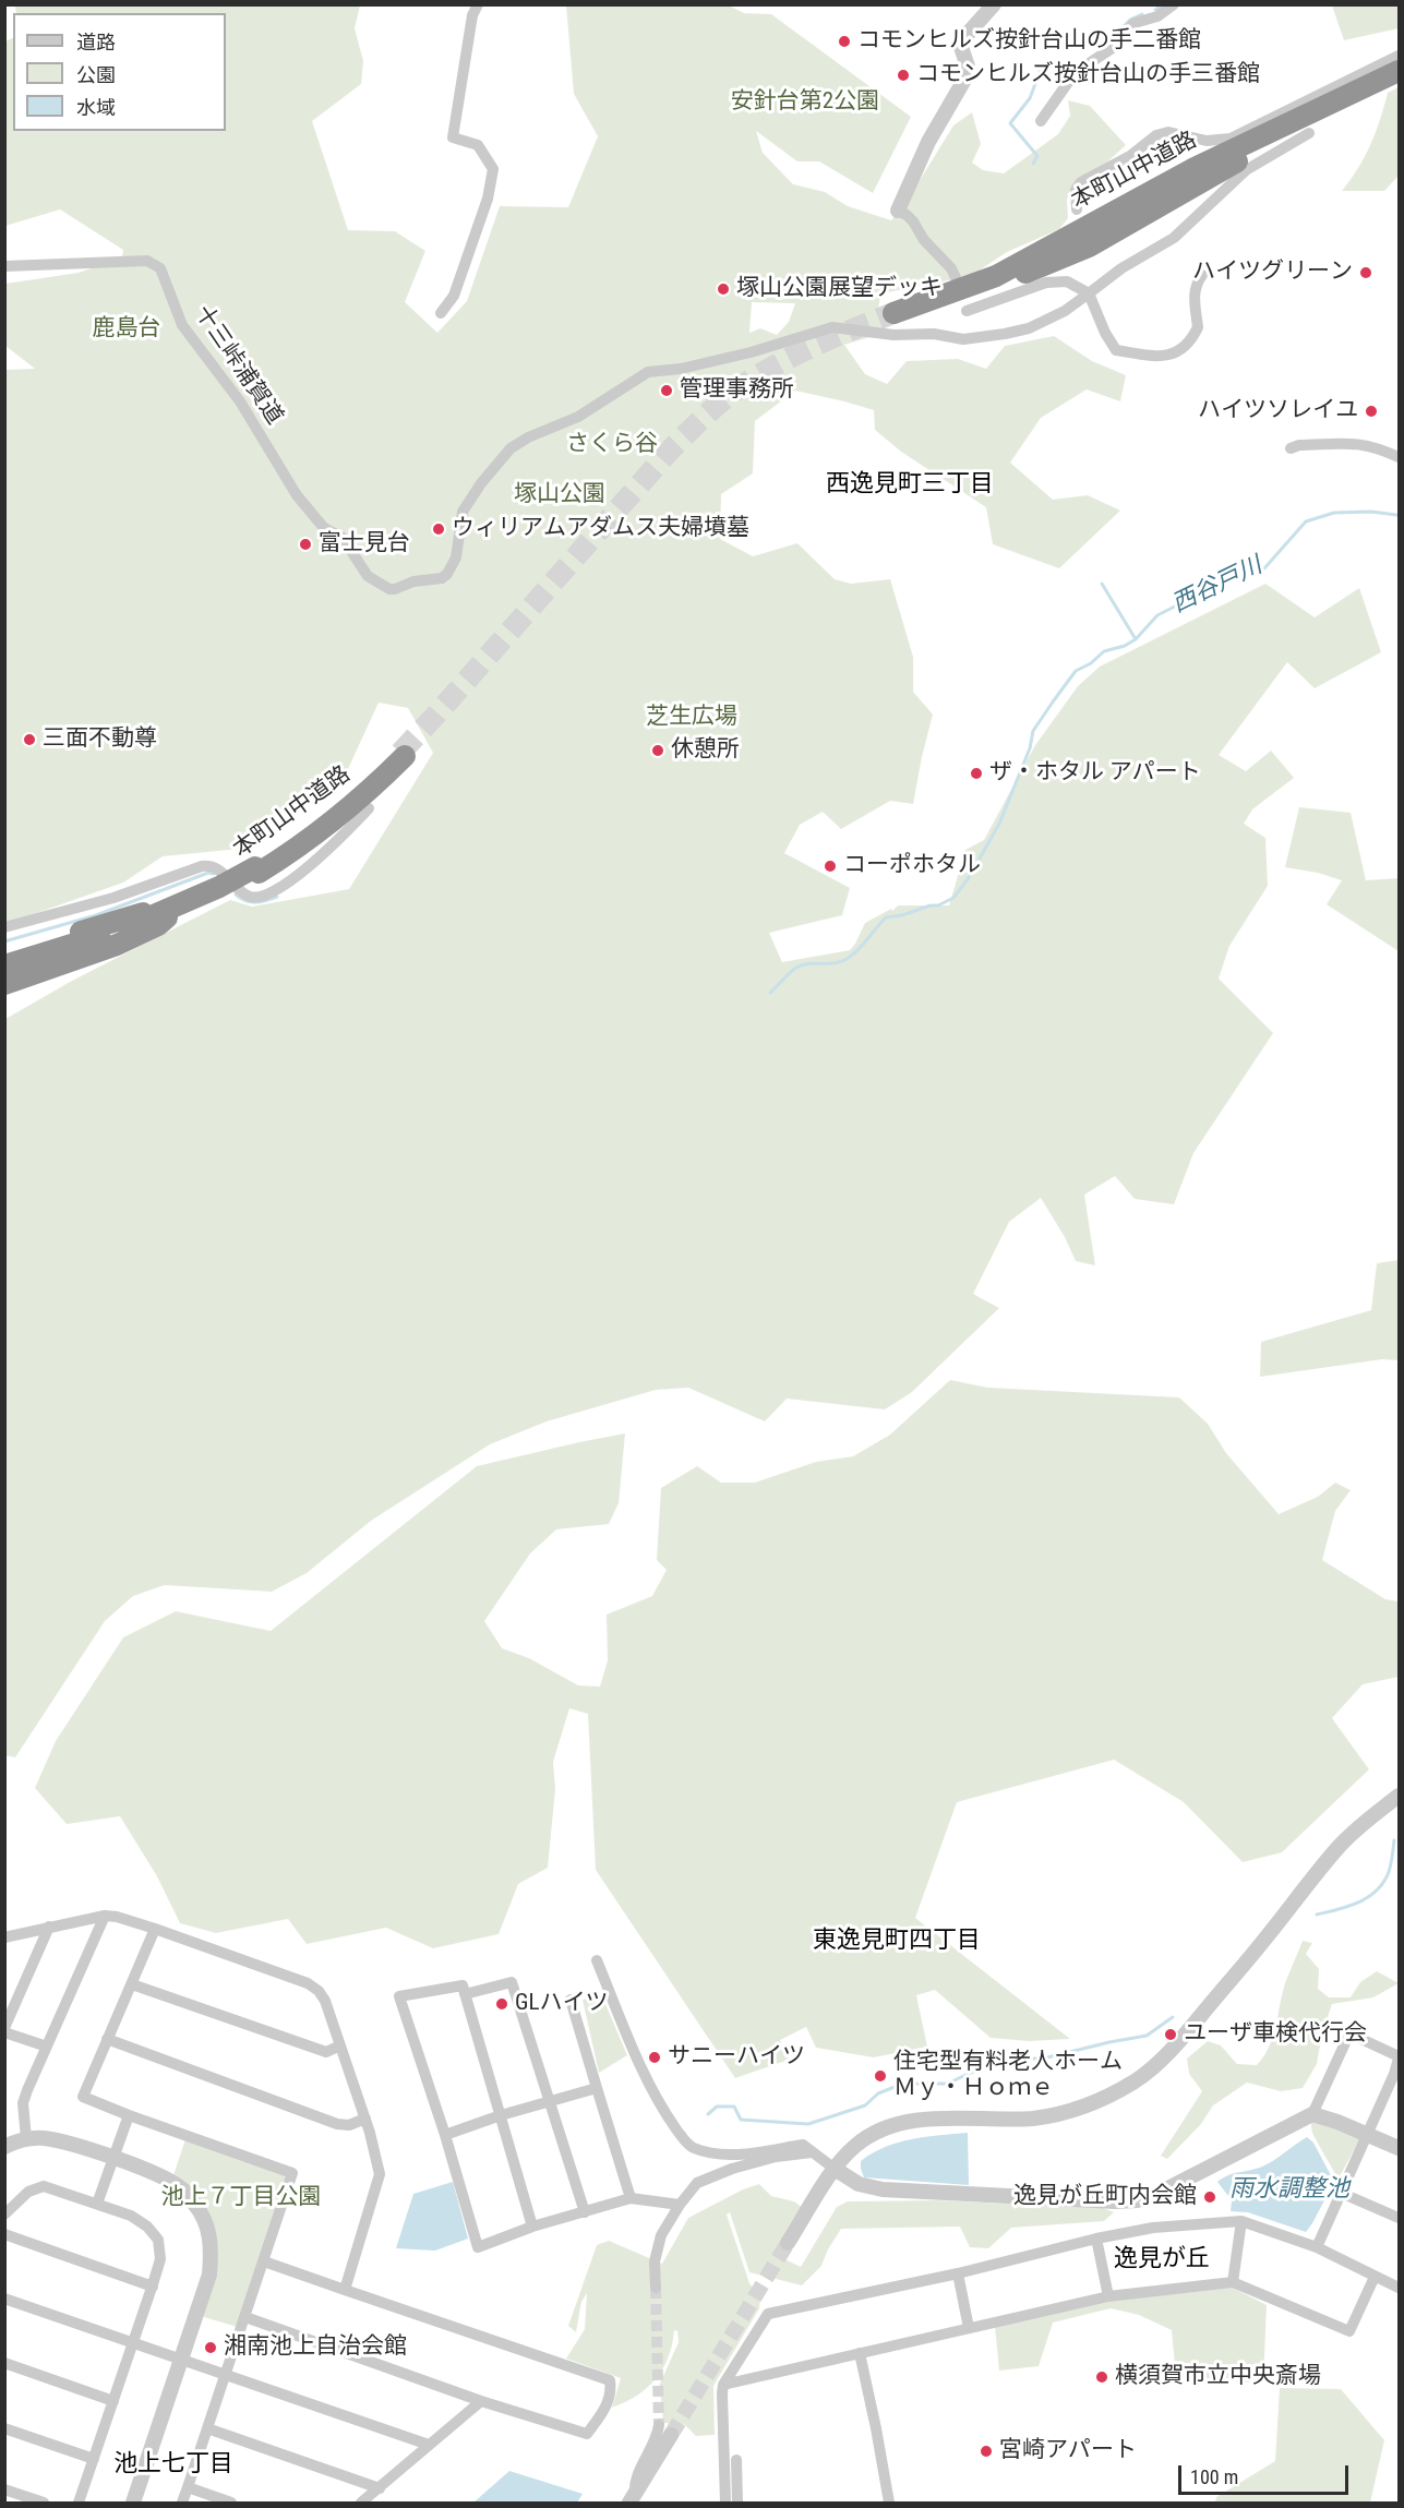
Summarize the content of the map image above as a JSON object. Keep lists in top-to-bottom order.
{
  "streets": {
    "highway": ["本町山中道路"],
    "street": ["十三峠浦賀道"]
  },
  "districts": [
    "西逸見町三丁目",
    "東逸見町四丁目",
    "逸見が丘",
    "池上七丁目"
  ],
  "water": ["西谷戸川", "雨水調整池"],
  "parks": [
    "安針台第2公園",
    "鹿島台",
    "さくら谷",
    "塚山公園",
    "芝生広場",
    "池上７丁目公園"
  ],
  "places": [
    "コモンヒルズ按針台山の手二番館",
    "コモンヒルズ按針台山の手三番館",
    "ハイツグリーン",
    "塚山公園展望デッキ",
    "管理事務所",
    "ハイツソレイユ",
    "ウィリアムアダムス夫婦墳墓",
    "富士見台",
    "三面不動尊",
    "休憩所",
    "ザ・ホタル アパート",
    "コーポホタル",
    "GLハイツ",
    "ユーザ車検代行会",
    "サニーハイツ",
    "住宅型有料老人ホーム Ｍｙ・Ｈｏｍｅ",
    "逸見が丘町内会館",
    "湘南池上自治会館",
    "横須賀市立中央斎場",
    "宮崎アパート"
  ],
  "legend": ["道路", "公園", "水域"],
  "scale_bar": "100 m"
}
